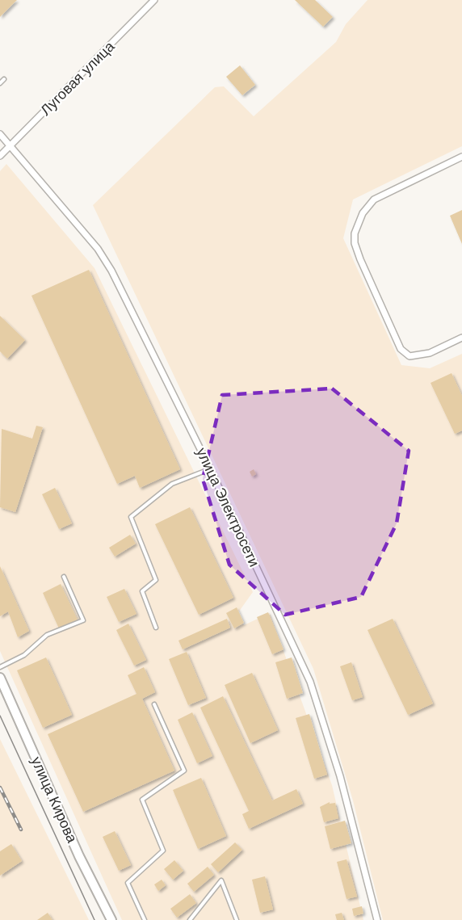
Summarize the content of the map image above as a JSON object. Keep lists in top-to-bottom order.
{
  "streets": {
    "main road": ["улица Кирова"],
    "street": ["Луговая улица", "улица Электросети"]
  },
  "crossings": [
    ["Луговая улица", "улица Электросети"]
  ]
}
